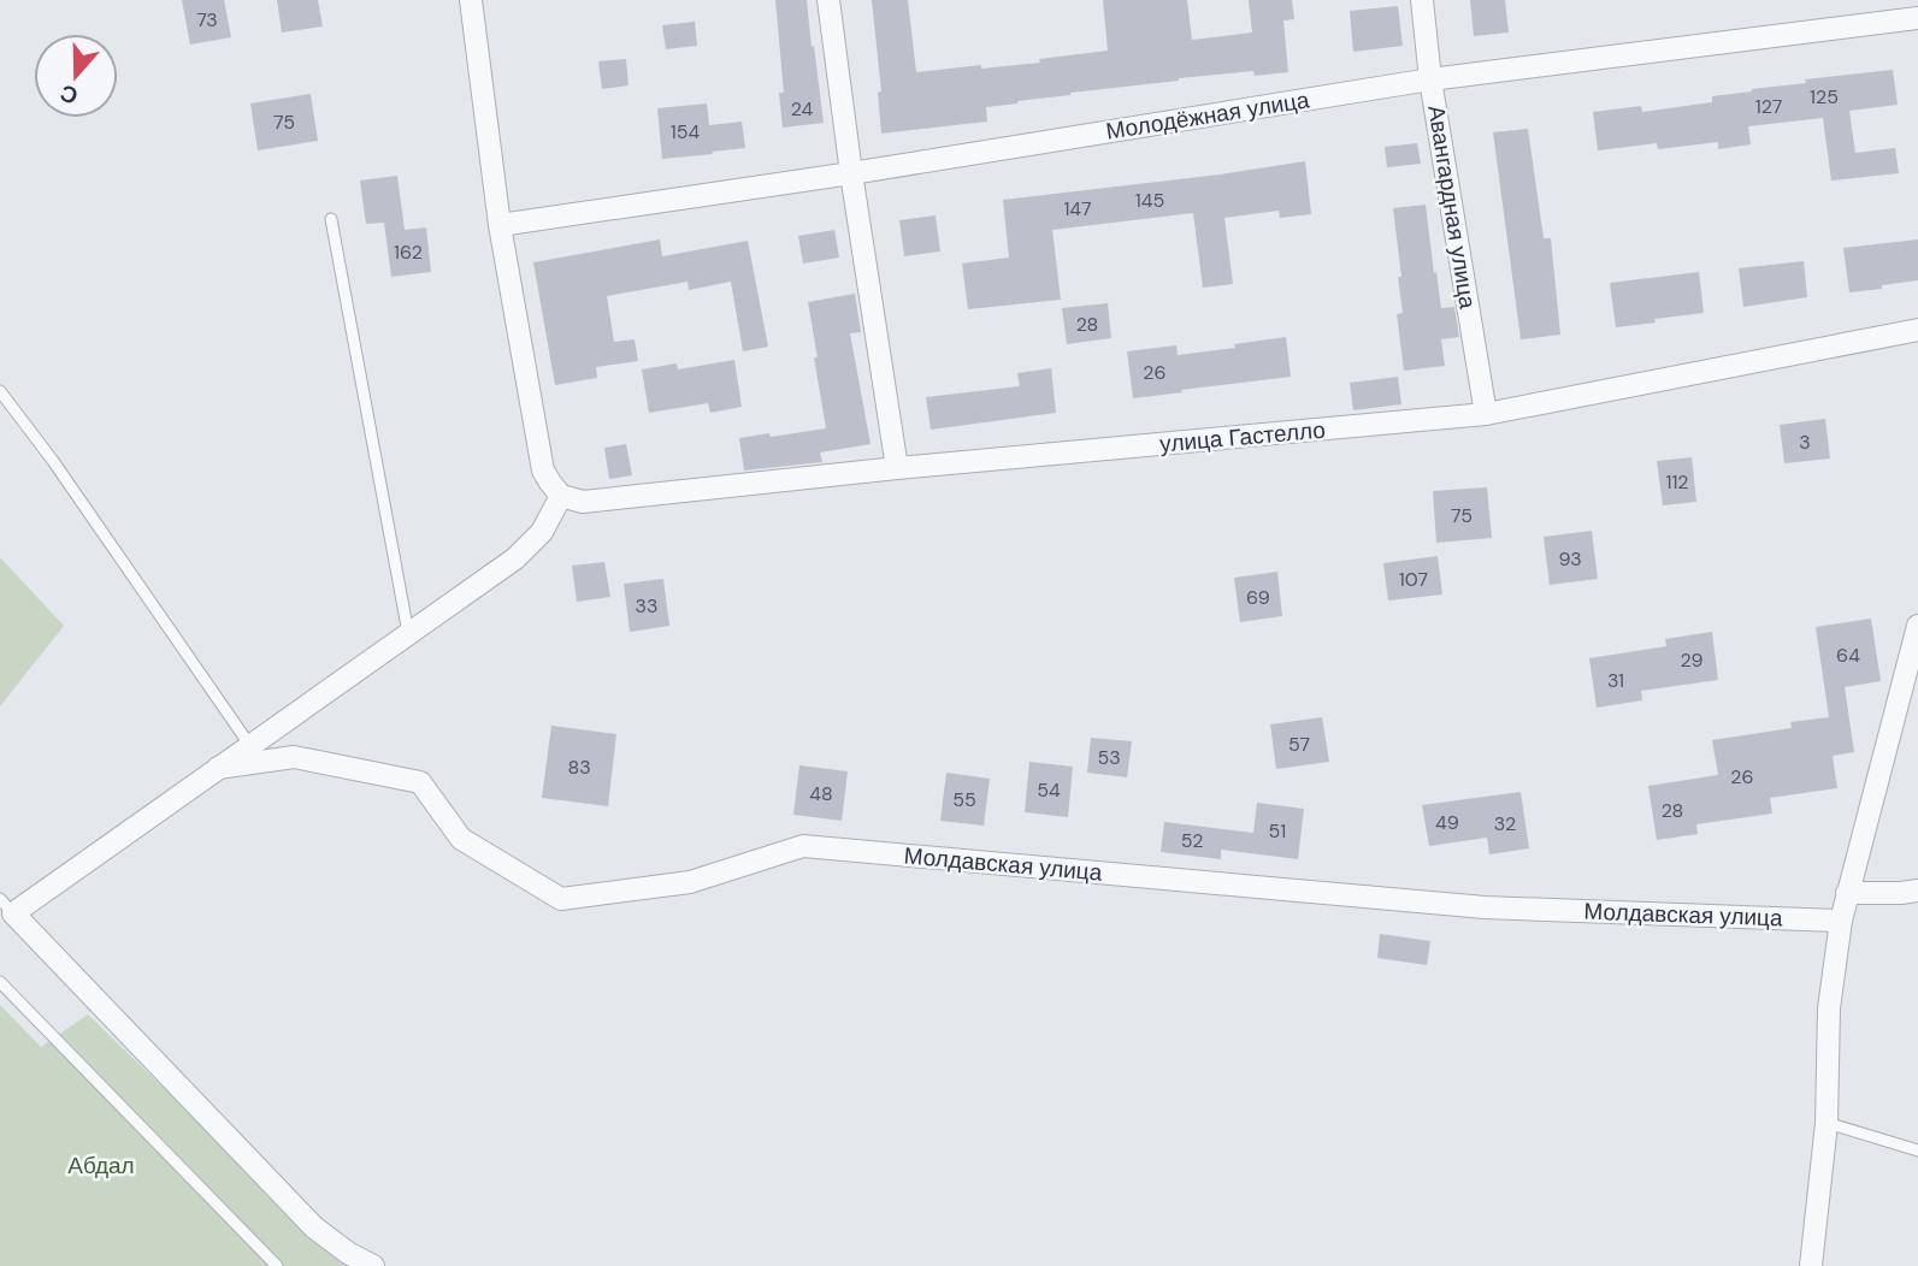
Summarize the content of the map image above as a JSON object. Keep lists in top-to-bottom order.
{
  "streets": {
    "street": [
      "Молодёжная улица",
      "Авангардная улица",
      "улица Гастелло",
      "Молдавская улица"
    ]
  },
  "crossings": [
    ["Молодёжная улица", "Авангардная улица"],
    ["Авангардная улица", "улица Гастелло"]
  ],
  "parks": ["Абдал"],
  "house_numbers": [
    "73",
    "125",
    "127",
    "24",
    "75",
    "154",
    "145",
    "147",
    "162",
    "28",
    "26",
    "3",
    "112",
    "75",
    "93",
    "107",
    "69",
    "33",
    "64",
    "29",
    "31",
    "57",
    "53",
    "83",
    "26",
    "54",
    "48",
    "55",
    "28",
    "49",
    "32",
    "51",
    "52"
  ],
  "north": "bottom"
}
